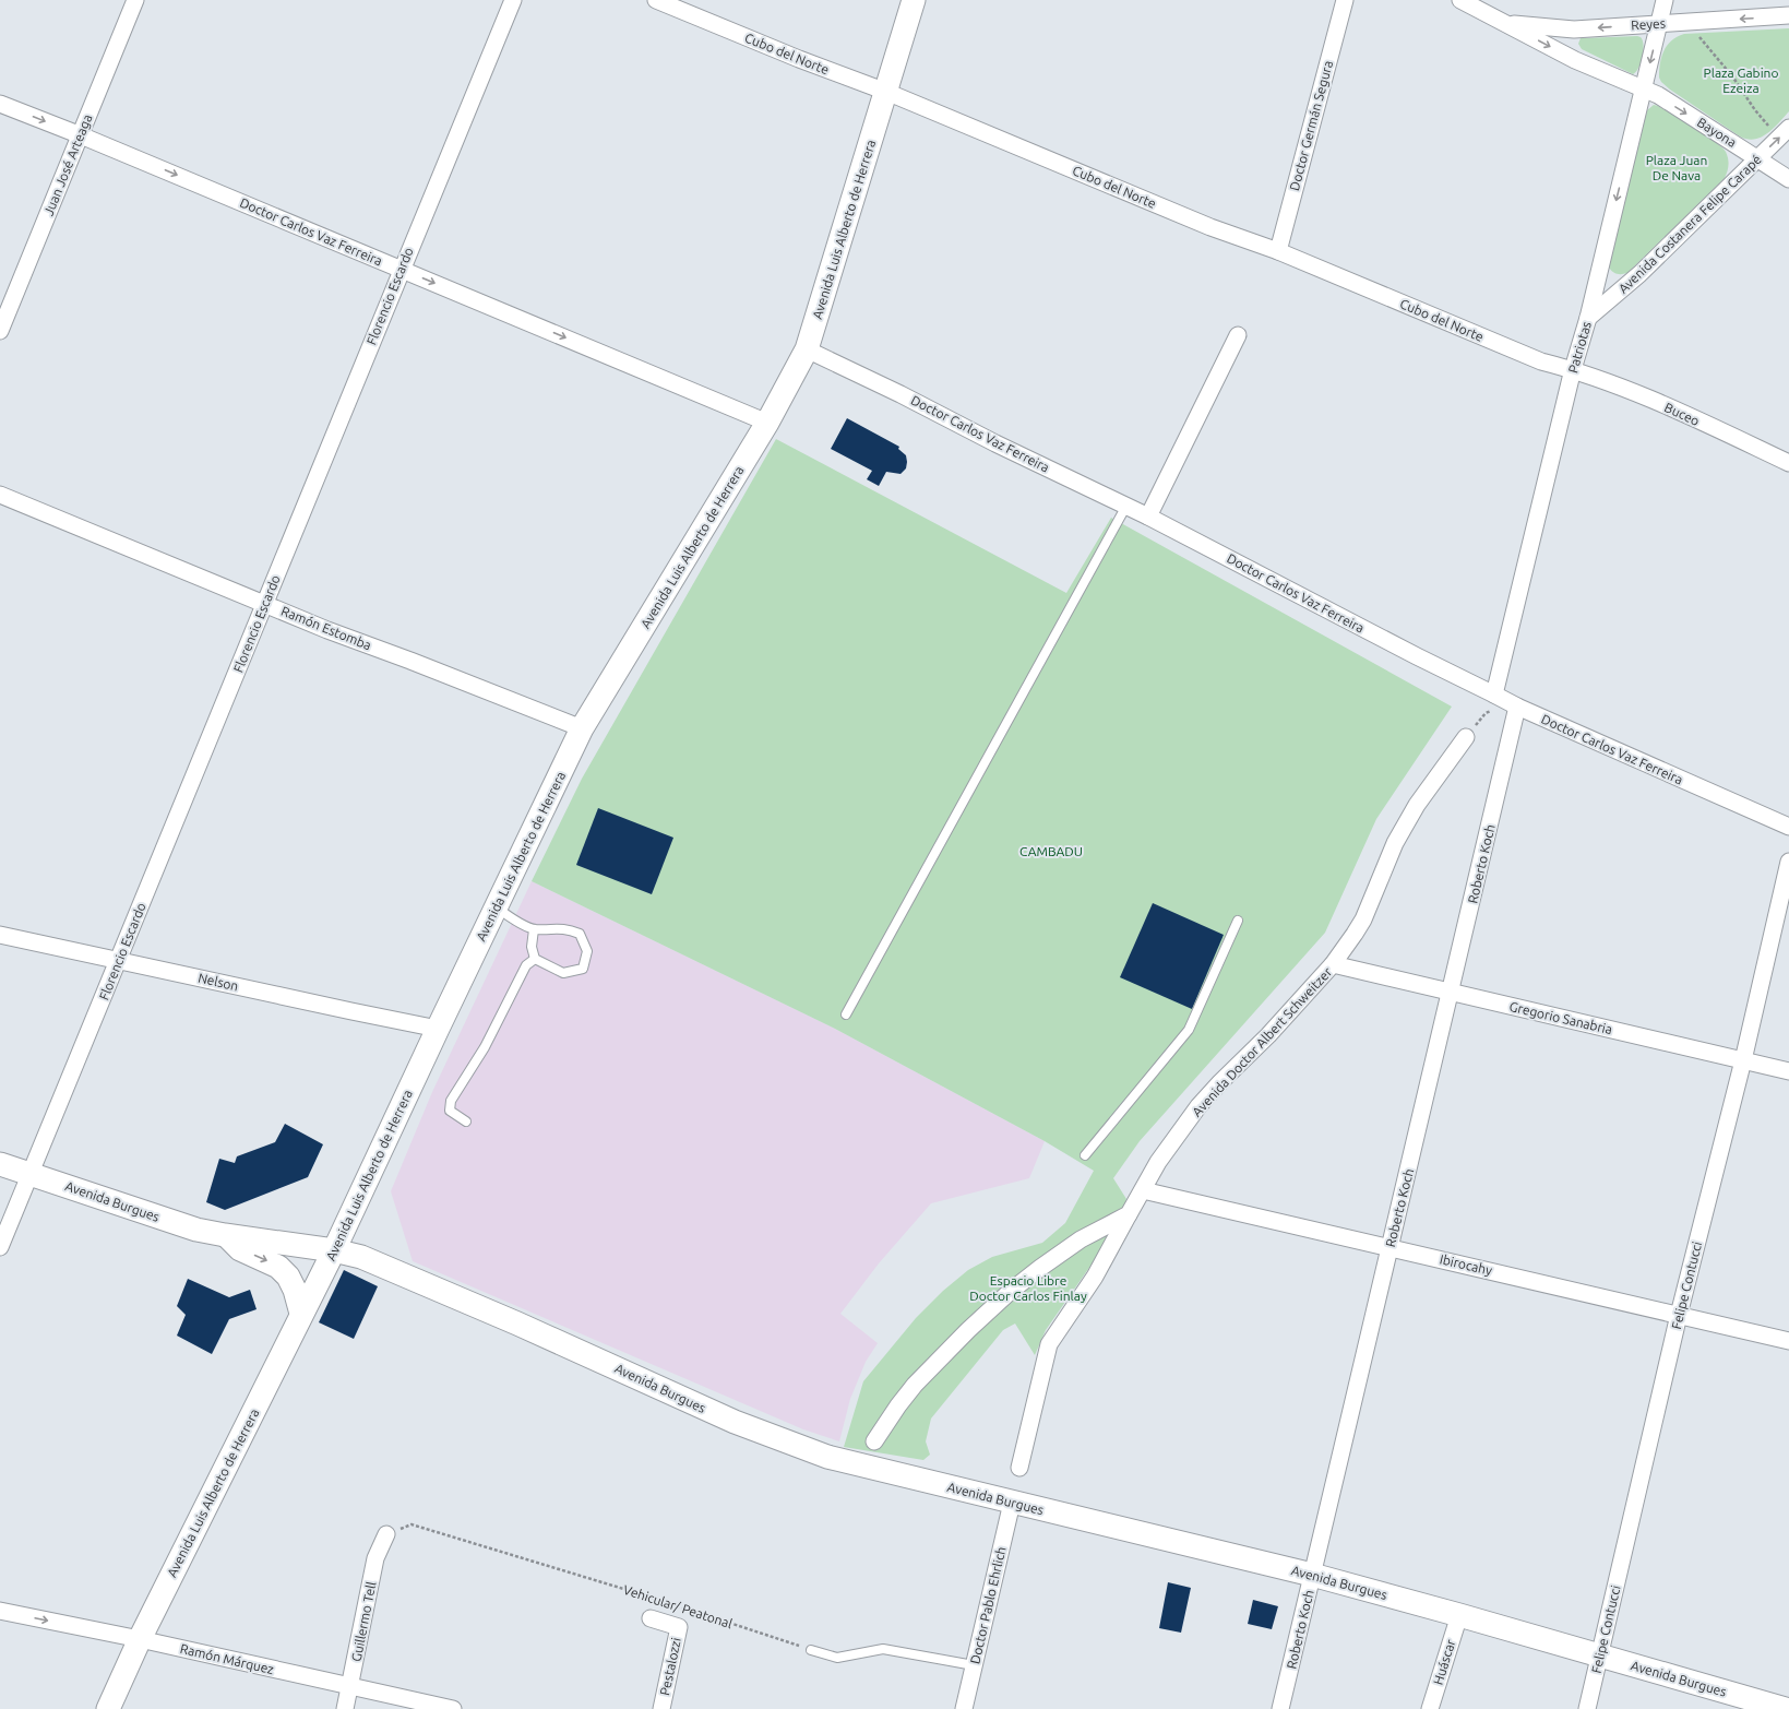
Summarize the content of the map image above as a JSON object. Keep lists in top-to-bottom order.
{
  "streets": {
    "street": [
      "Reyes",
      "Cubo del Norte",
      "Doctor Germán Segura",
      "Bayona",
      "Juan José Arteaga",
      "Avenida Costanera Felipe Carapé",
      "Avenida Luis Alberto de Herrera",
      "Doctor Carlos Vaz Ferreira",
      "Florencio Escardo",
      "Patriotas",
      "Buceo",
      "Ramón Estomba",
      "Roberto Koch",
      "Nelson",
      "Gregorio Sanabria",
      "Avenida Doctor Albert Schweitzer",
      "Avenida Burgues",
      "Ibirocahy",
      "Felipe Contucci",
      "Doctor Pablo Ehrlich",
      "Guillermo Tell",
      "Ramón Márquez",
      "Huáscar",
      "Pestalozzi"
    ],
    "path": ["Vehicular/ Peatonal"]
  },
  "crossings": [
    ["Reyes", "Bayona"],
    ["Reyes", "Patriotas"],
    ["Cubo del Norte", "Doctor Germán Segura"],
    ["Cubo del Norte", "Avenida Luis Alberto de Herrera"],
    ["Cubo del Norte", "Patriotas"],
    ["Cubo del Norte", "Buceo"],
    ["Bayona", "Avenida Costanera Felipe Carapé"],
    ["Bayona", "Patriotas"],
    ["Juan José Arteaga", "Doctor Carlos Vaz Ferreira"],
    ["Avenida Costanera Felipe Carapé", "Patriotas"],
    ["Avenida Luis Alberto de Herrera", "Doctor Carlos Vaz Ferreira"],
    ["Avenida Luis Alberto de Herrera", "Ramón Estomba"],
    ["Avenida Luis Alberto de Herrera", "Nelson"],
    ["Avenida Luis Alberto de Herrera", "Avenida Burgues"],
    ["Avenida Luis Alberto de Herrera", "Ramón Márquez"],
    ["Doctor Carlos Vaz Ferreira", "Florencio Escardo"],
    ["Doctor Carlos Vaz Ferreira", "Patriotas"],
    ["Doctor Carlos Vaz Ferreira", "Roberto Koch"],
    ["Florencio Escardo", "Ramón Estomba"],
    ["Florencio Escardo", "Nelson"],
    ["Florencio Escardo", "Avenida Burgues"],
    ["Patriotas", "Buceo"],
    ["Roberto Koch", "Gregorio Sanabria"],
    ["Roberto Koch", "Avenida Burgues"],
    ["Roberto Koch", "Ibirocahy"],
    ["Gregorio Sanabria", "Avenida Doctor Albert Schweitzer"],
    ["Gregorio Sanabria", "Felipe Contucci"],
    ["Avenida Doctor Albert Schweitzer", "Ibirocahy"],
    ["Avenida Burgues", "Felipe Contucci"],
    ["Avenida Burgues", "Doctor Pablo Ehrlich"],
    ["Avenida Burgues", "Huáscar"],
    ["Ibirocahy", "Felipe Contucci"],
    ["Vehicular/ Peatonal", "Guillermo Tell"],
    ["Guillermo Tell", "Ramón Márquez"]
  ],
  "one_way": ["Bayona", "Doctor Carlos Vaz Ferreira", "Patriotas"],
  "parks": [
    "Plaza Gabino Ezeiza",
    "Plaza Juan De Nava",
    "CAMBADU",
    "Espacio Libre Doctor Carlos Finlay"
  ]
}
